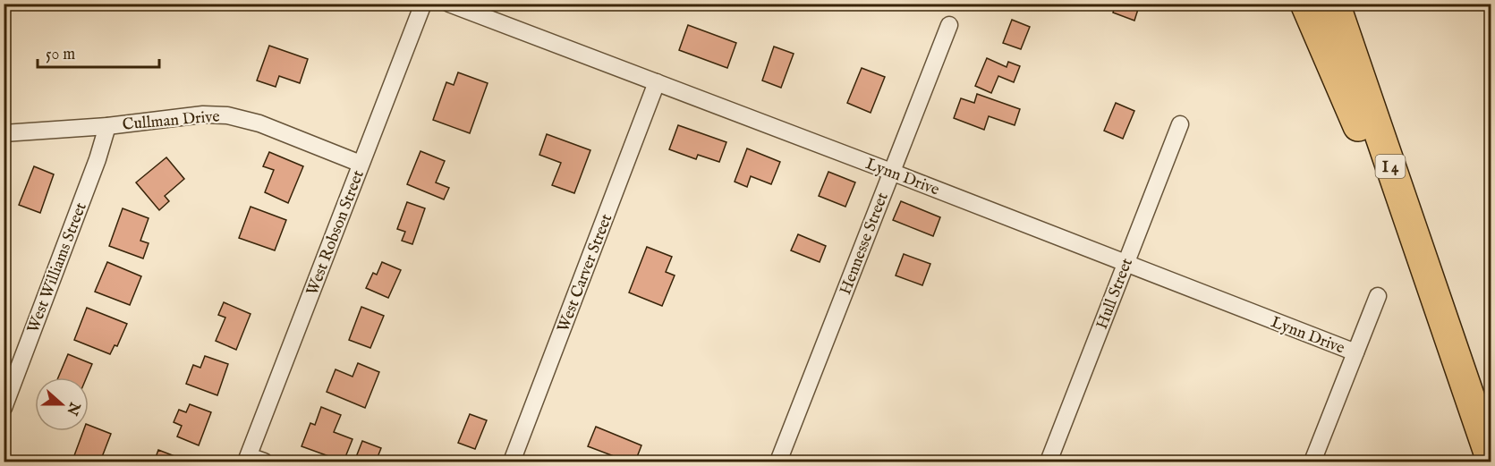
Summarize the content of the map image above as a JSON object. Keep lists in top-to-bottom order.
{
  "streets": {
    "highway": ["I 4"],
    "street": [
      "Cullman Drive",
      "Lynn Drive",
      "West Robson Street",
      "Hennesse Street",
      "West Williams Street",
      "West Carver Street",
      "Hull Street"
    ]
  },
  "crossings": [
    ["Cullman Drive", "West Robson Street"],
    ["Cullman Drive", "West Williams Street"],
    ["Lynn Drive", "Hennesse Street"],
    ["Lynn Drive", "West Carver Street"],
    ["Lynn Drive", "Hull Street"]
  ],
  "scale_bar": "50 m",
  "north": "right"
}
